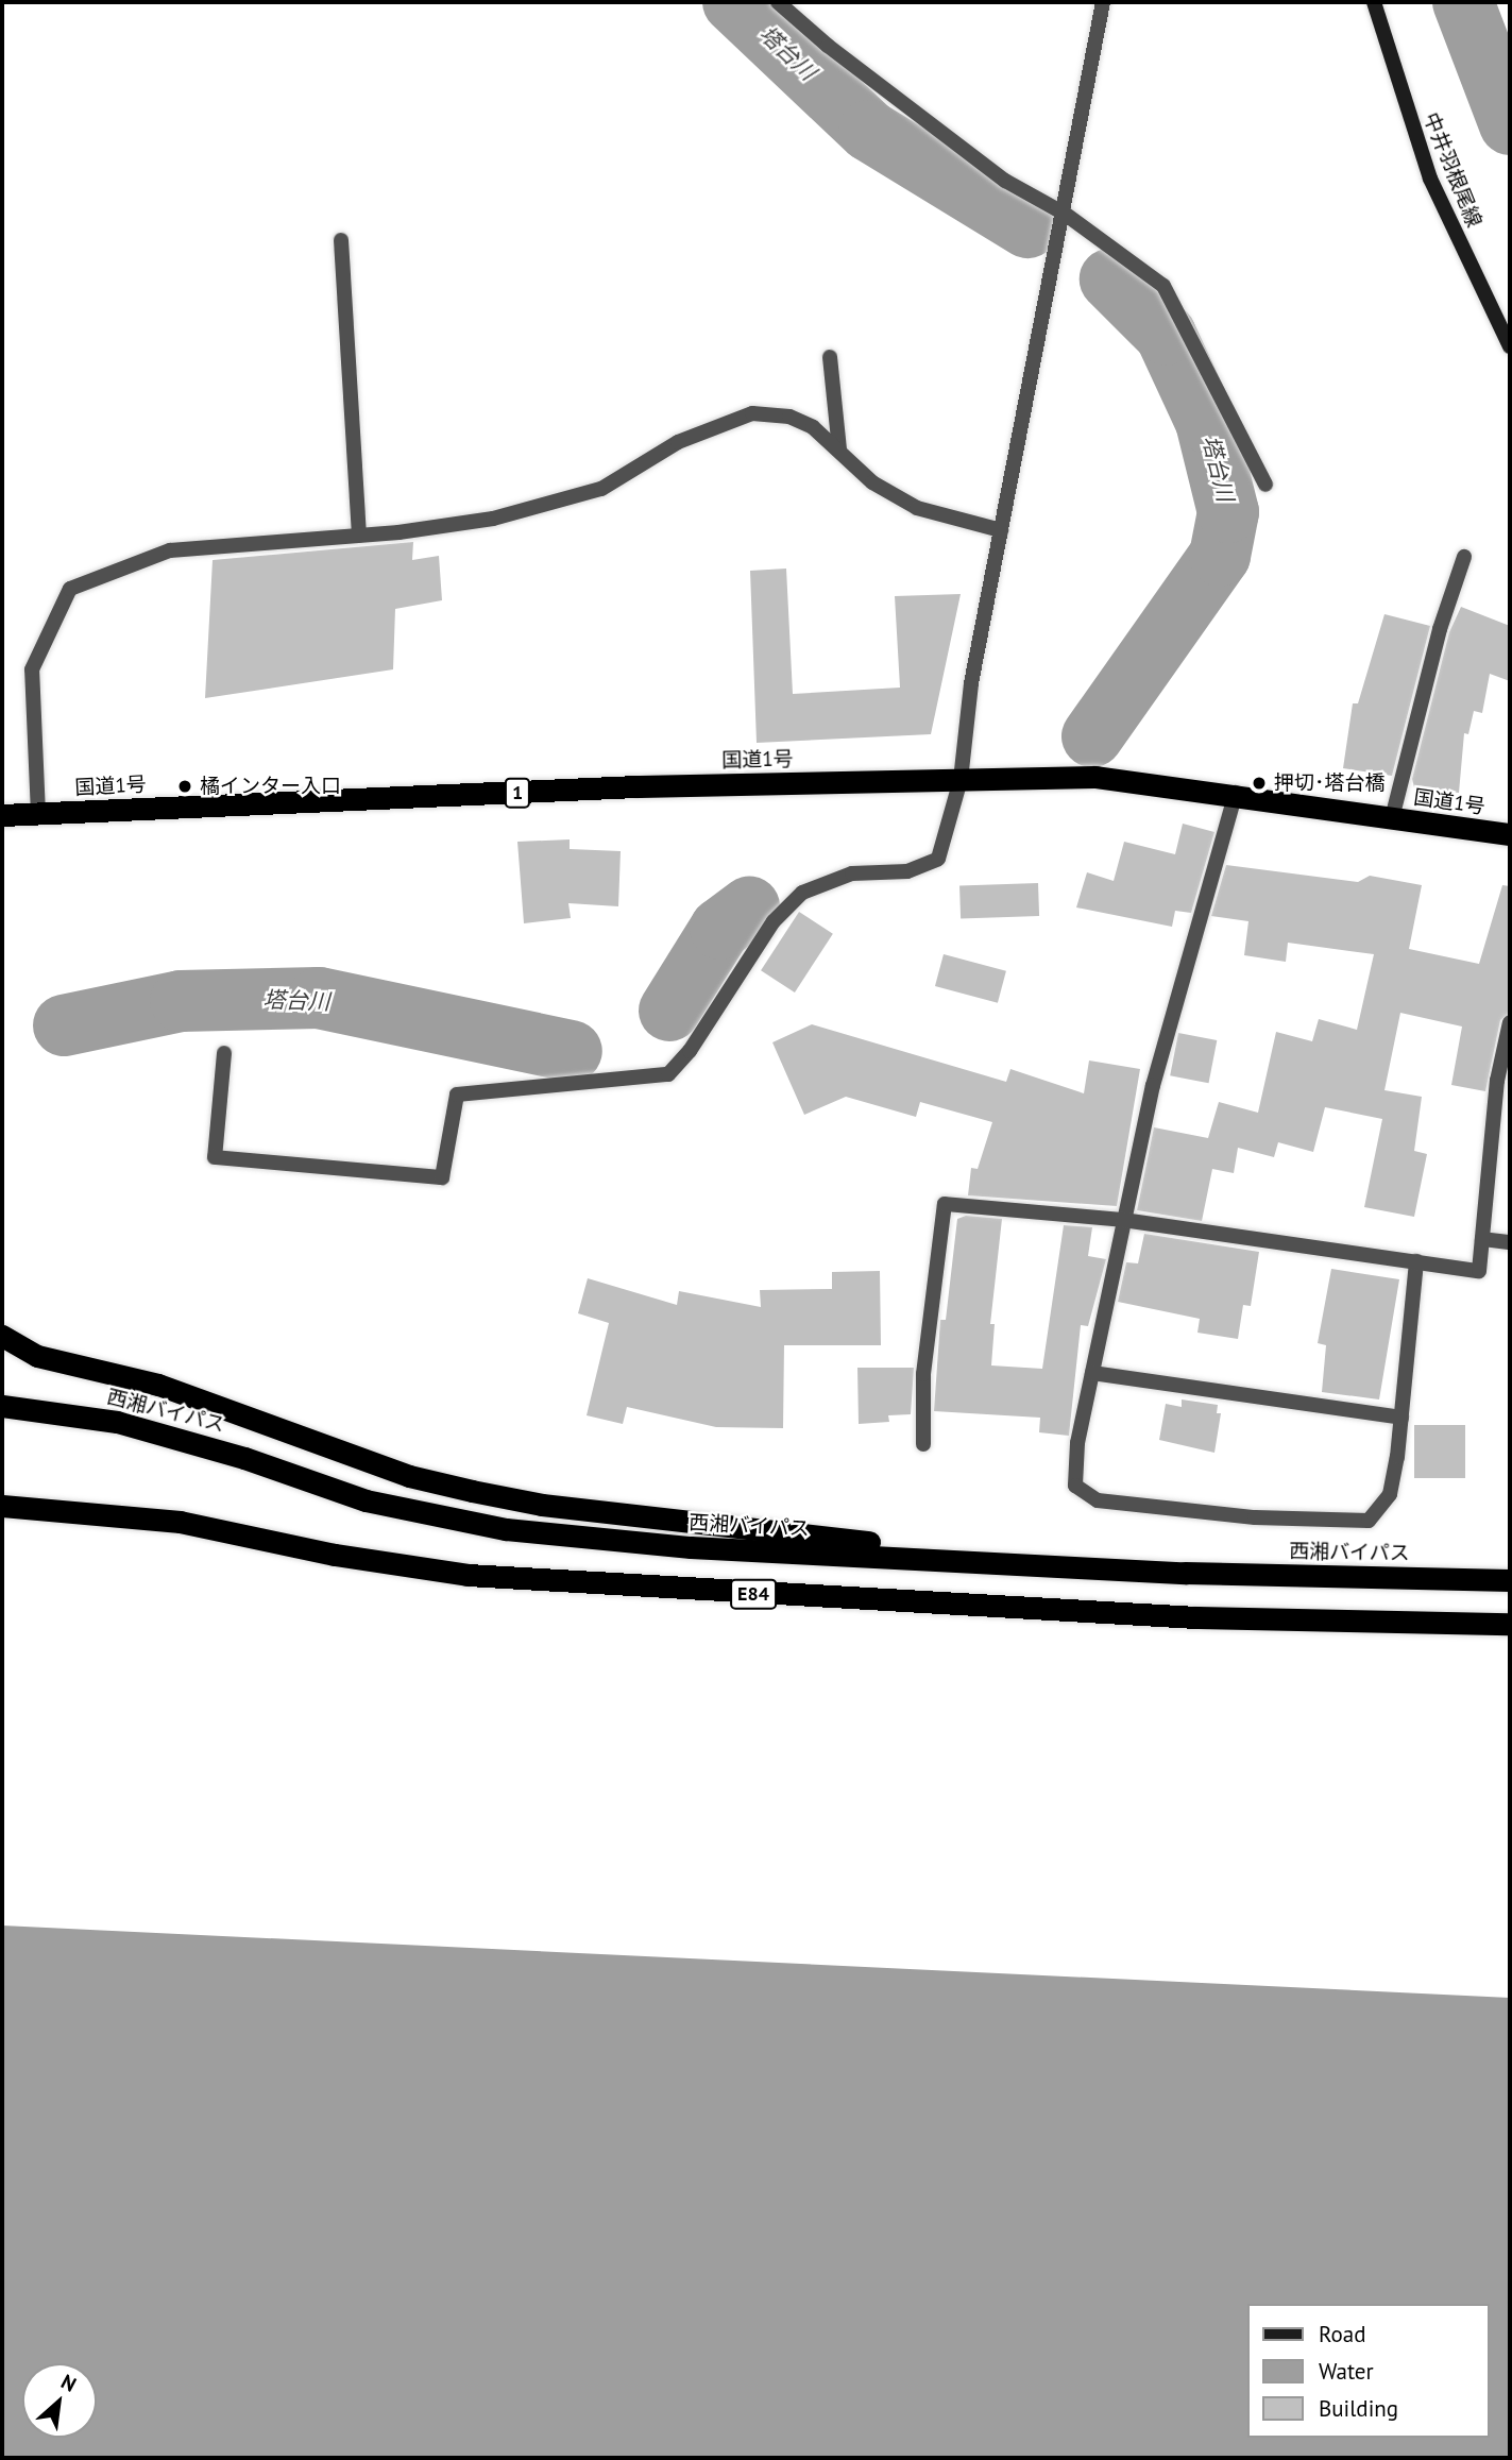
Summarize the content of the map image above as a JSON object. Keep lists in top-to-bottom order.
{
  "streets": {
    "highway": [
      "国道1号",
      "1",
      "西湘バイパス",
      "E84"
    ],
    "main road": ["中井羽根尾線"]
  },
  "water": ["塔台川"],
  "places": ["押切･塔台橋", "橘インター入口"],
  "legend": ["Road", "Water", "Building"],
  "north": "top right"
}
